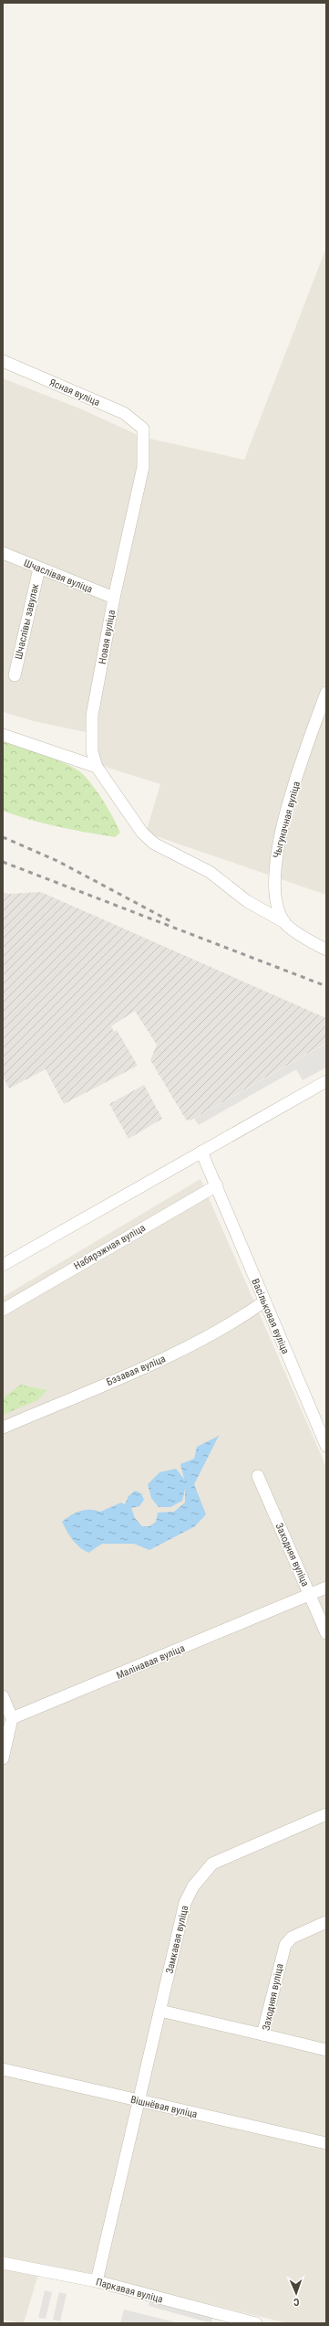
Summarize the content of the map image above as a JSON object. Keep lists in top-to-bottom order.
{
  "streets": {
    "street": [
      "Ясная вуліца",
      "Шчаслівая вуліца",
      "Шчаслівы завулак",
      "Новая вуліца",
      "Чыгуначная вуліца",
      "Набярэжная вуліца",
      "Васільковая вуліца",
      "Бэзавая вуліца",
      "Заходняя вуліца",
      "Малінавая вуліца",
      "Замкавая вуліца",
      "Вішнёвая вуліца",
      "Паркавая вуліца"
    ]
  },
  "crossings": [
    ["Ясная вуліца", "Новая вуліца"],
    ["Шчаслівая вуліца", "Шчаслівы завулак"],
    ["Шчаслівая вуліца", "Новая вуліца"],
    ["Новая вуліца", "Чыгуначная вуліца"],
    ["Набярэжная вуліца", "Васільковая вуліца"],
    ["Васільковая вуліца", "Бэзавая вуліца"],
    ["Заходняя вуліца", "Малінавая вуліца"],
    ["Замкавая вуліца", "Вішнёвая вуліца"],
    ["Замкавая вуліца", "Паркавая вуліца"]
  ],
  "north": "bottom"
}
